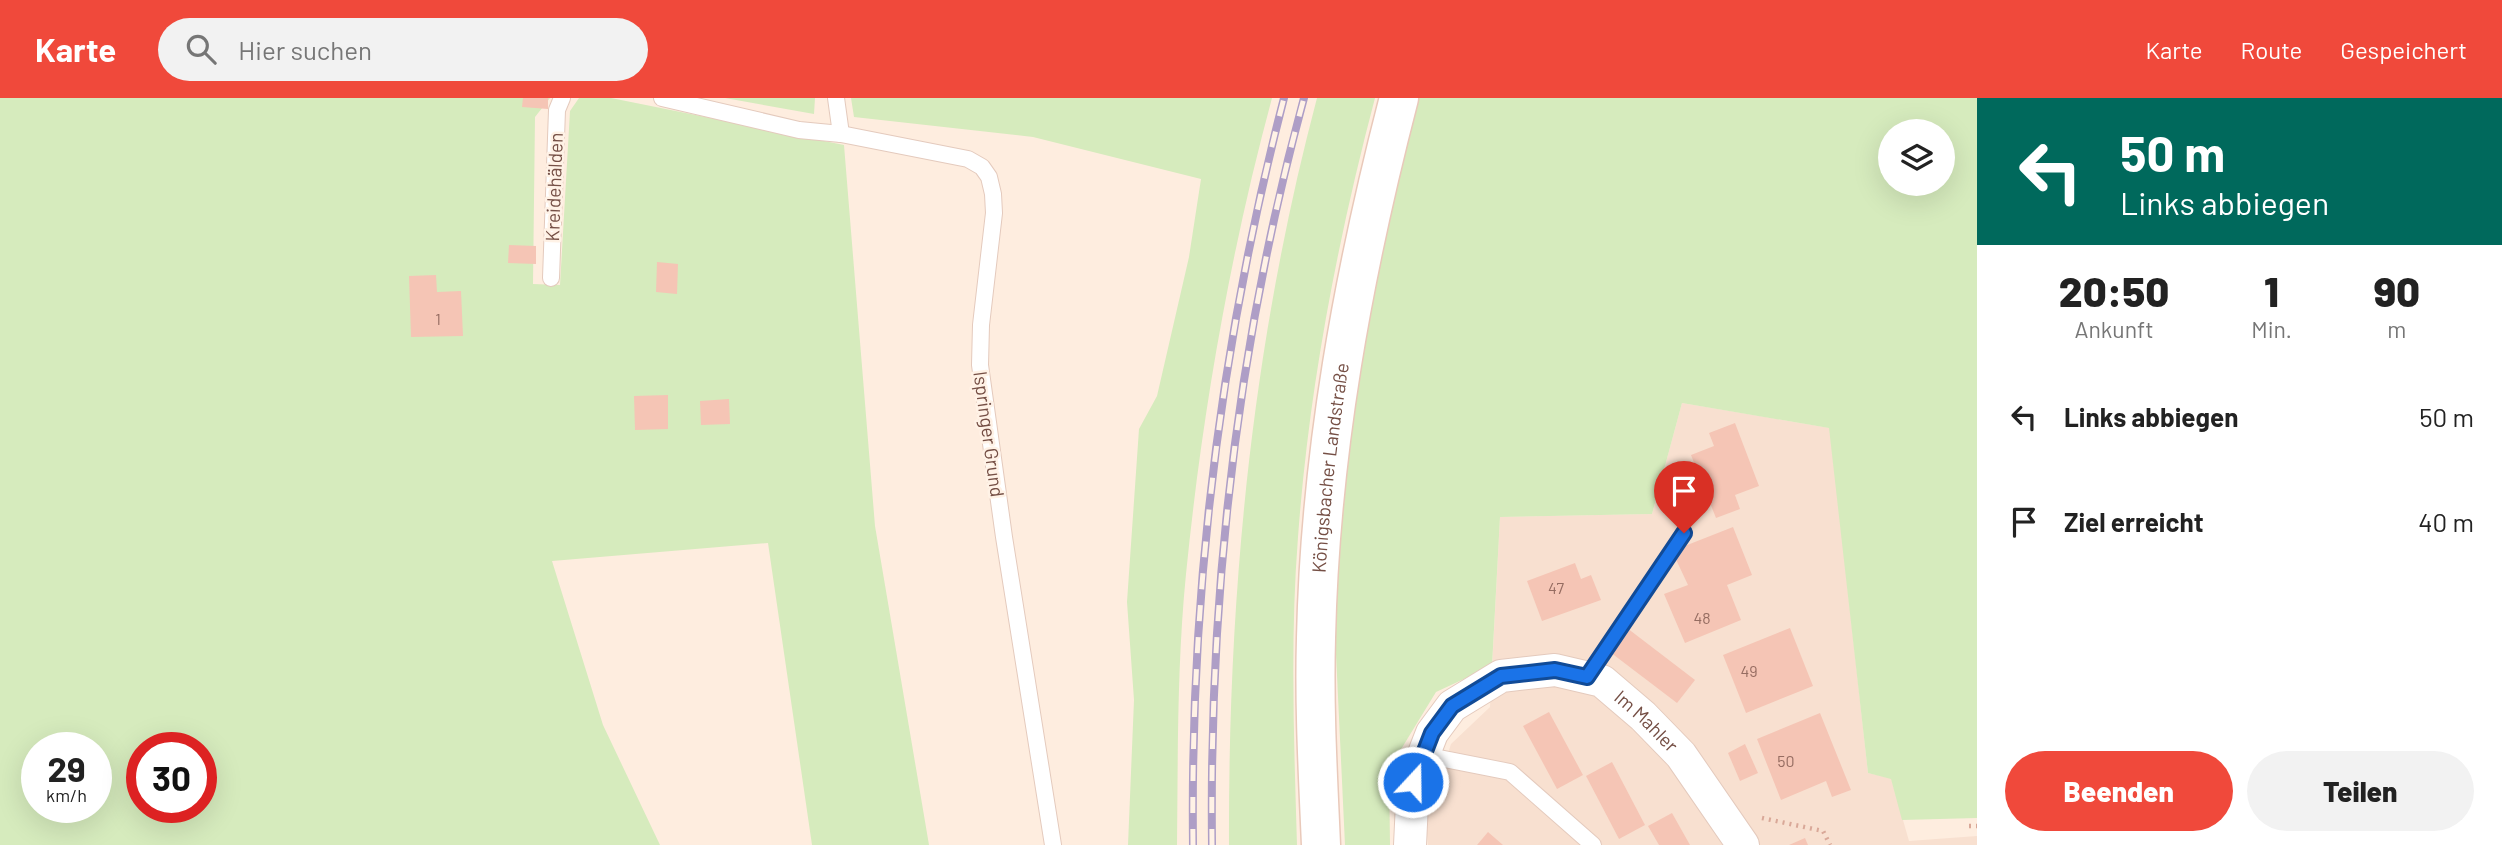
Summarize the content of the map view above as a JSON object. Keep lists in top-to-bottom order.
{
  "streets": {
    "main road": ["Königsbacher Landstraße"],
    "street": ["Im Mahler"],
    "lane": ["Kreidehälden", "Ispringer Grund"]
  },
  "house_numbers": [
    "1",
    "47",
    "48",
    "49",
    "50"
  ],
  "page": {
    "header": "Karte",
    "search": "Hier suchen",
    "nav": ["Karte", "Route", "Gespeichert"],
    "turn": ["50 m", "Links abbiegen"],
    "eta": [
      "20:50",
      "Ankunft",
      "1",
      "Min.",
      "90",
      "m"
    ],
    "list": [
      {
        "name": "Links abbiegen",
        "value": "50 m"
      },
      {
        "name": "Ziel erreicht",
        "value": "40 m"
      }
    ],
    "speed": "29 km/h",
    "limit": "30",
    "buttons": ["Beenden", "Teilen"]
  }
}
